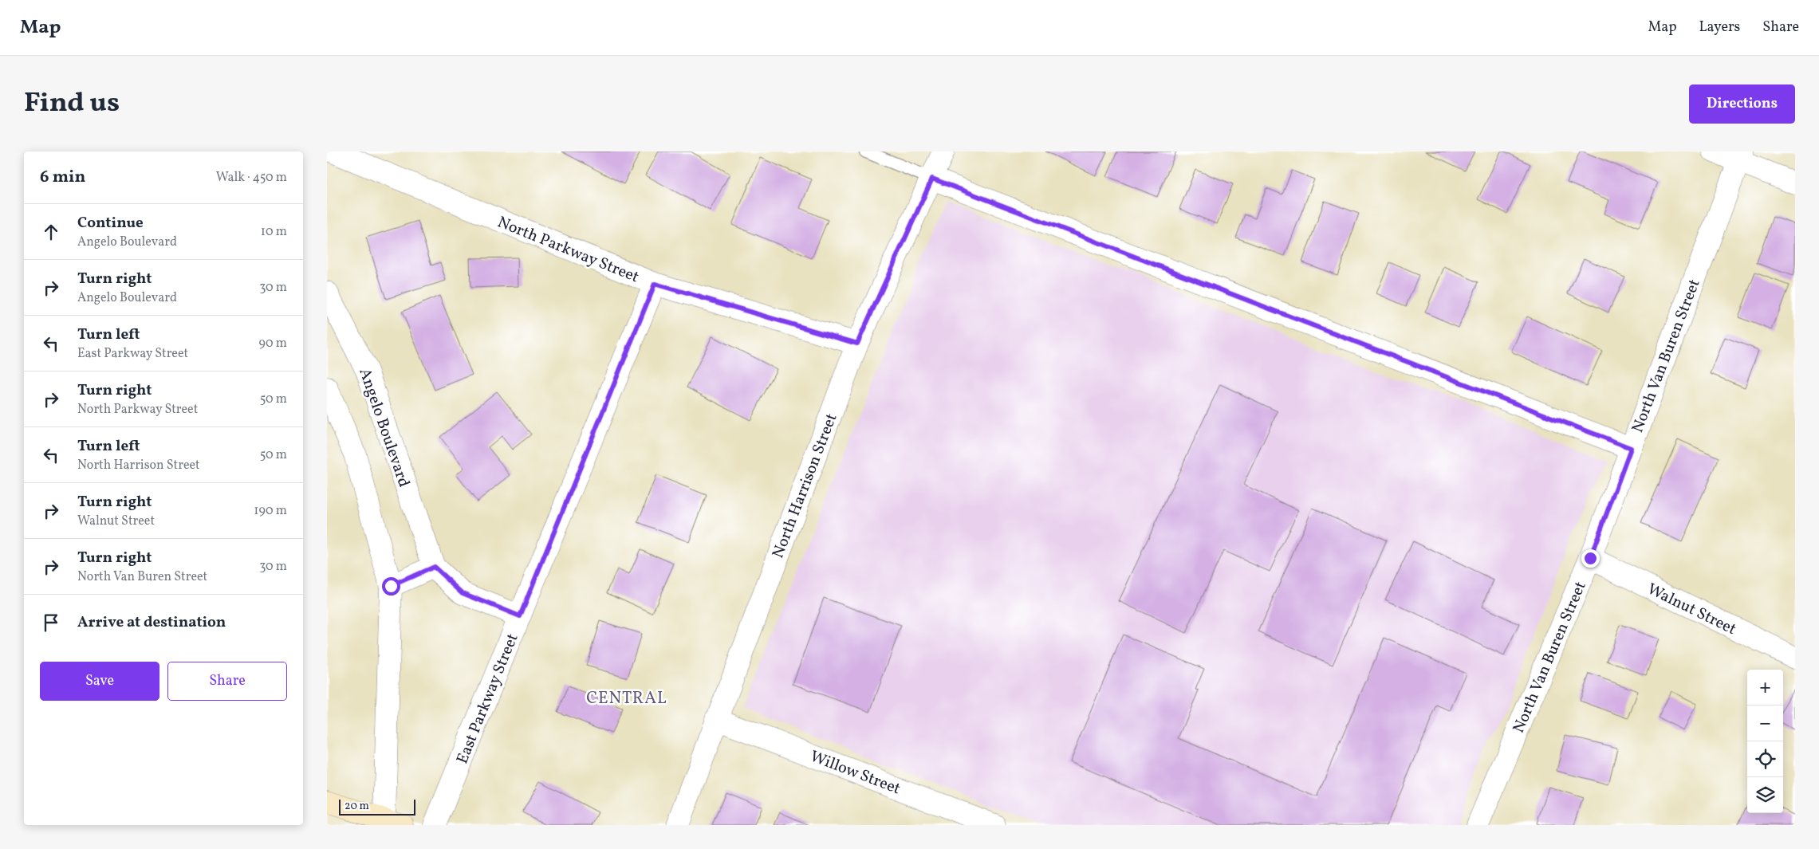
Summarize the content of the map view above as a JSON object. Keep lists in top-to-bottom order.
{
  "streets": {
    "street": [
      "North Parkway Street",
      "North Van Buren Street",
      "Angelo Boulevard",
      "North Harrison Street",
      "Walnut Street",
      "East Parkway Street",
      "Willow Street"
    ]
  },
  "crossings": [
    ["North Parkway Street", "North Harrison Street"],
    ["North Parkway Street", "East Parkway Street"],
    ["North Van Buren Street", "Walnut Street"],
    ["Angelo Boulevard", "East Parkway Street"],
    ["North Harrison Street", "Willow Street"]
  ],
  "districts": ["CENTRAL"],
  "scale_bar": "20 m",
  "page": {
    "header": "Map",
    "nav": ["Map", "Layers", "Share"],
    "title": "Find us",
    "buttons": [
      "Directions",
      ["Save", "Share"]
    ],
    "heading": ["6 min", "Walk · 450 m"],
    "list": [
      ["Continue", "Angelo Boulevard", "10 m"],
      ["Turn right", "Angelo Boulevard", "30 m"],
      ["Turn left", "East Parkway Street", "90 m"],
      ["Turn right", "North Parkway Street", "50 m"],
      ["Turn left", "North Harrison Street", "50 m"],
      ["Turn right", "Walnut Street", "190 m"],
      ["Turn right", "North Van Buren Street", "30 m"],
      "Arrive at destination"
    ],
    "map_buttons": ["+", "−"],
    "scale": "20 m"
  }
}
